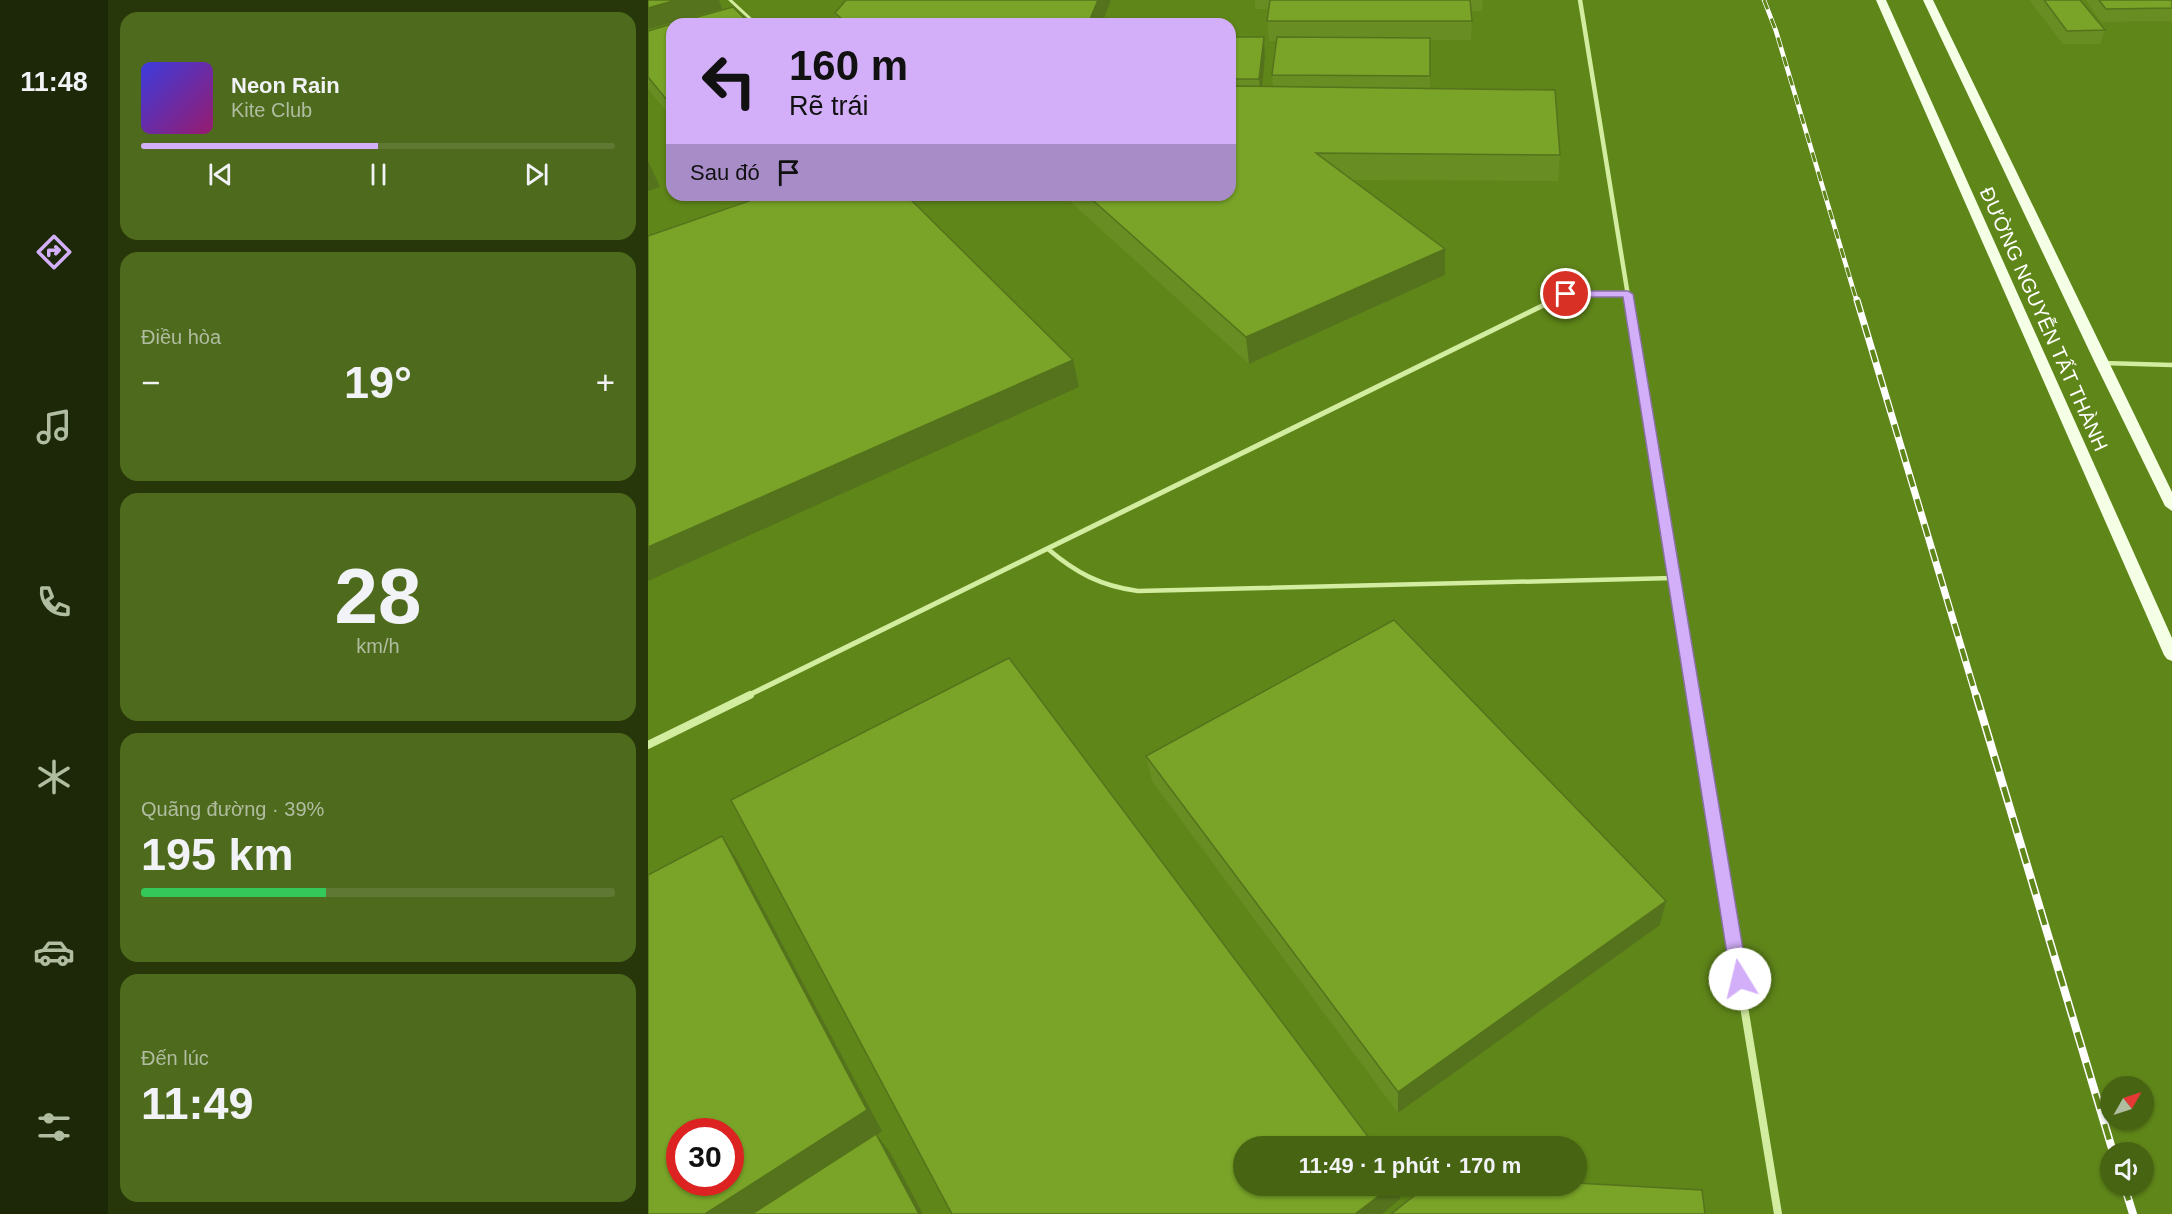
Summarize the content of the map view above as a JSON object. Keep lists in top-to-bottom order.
{
  "streets": {
    "main road": ["ĐƯỜNG NGUYỄN TẤT THÀNH"]
  },
  "north": "top right",
  "page": {
    "tabs": "11:48",
    "turn": ["160 m", "Rẽ trái"],
    "song": ["Neon Rain", "Kite Club"],
    "then": "Sau đó",
    "tile": [
      "Điều hòa",
      ["28", "km/h"],
      ["Quãng đường · 39%", "195 km"],
      ["Đến lúc", "11:49"]
    ],
    "heat": ["−", "19°", "+"],
    "limit": "30",
    "trip": "11:49 · 1 phút · 170 m"
  }
}
